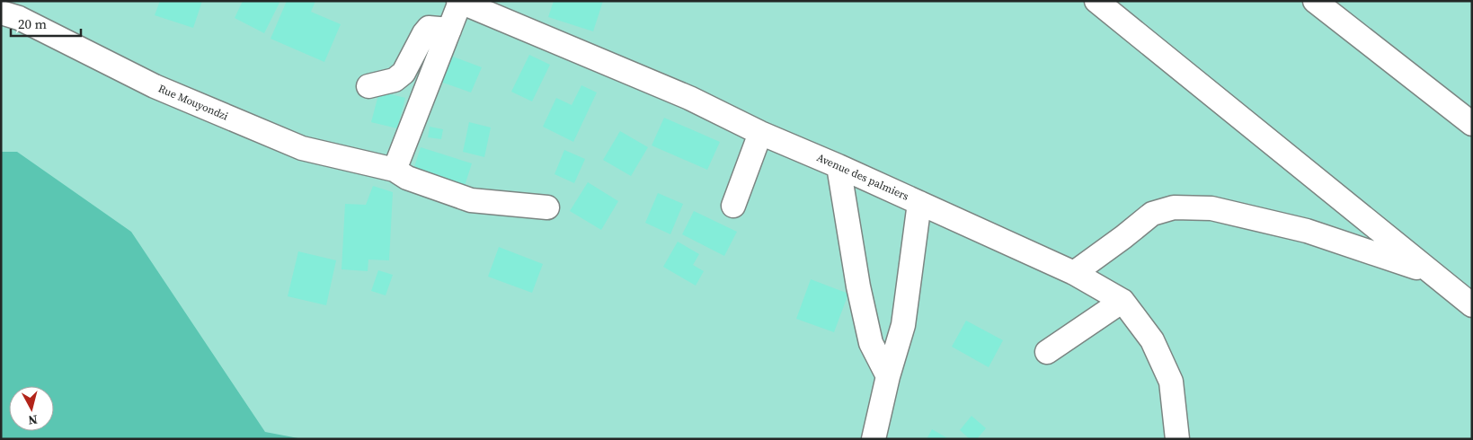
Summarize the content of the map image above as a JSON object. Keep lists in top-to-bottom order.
{
  "streets": {
    "street": ["Rue Mouyondzi", "Avenue des palmiers"]
  },
  "scale_bar": "20 m",
  "north": "bottom"
}
